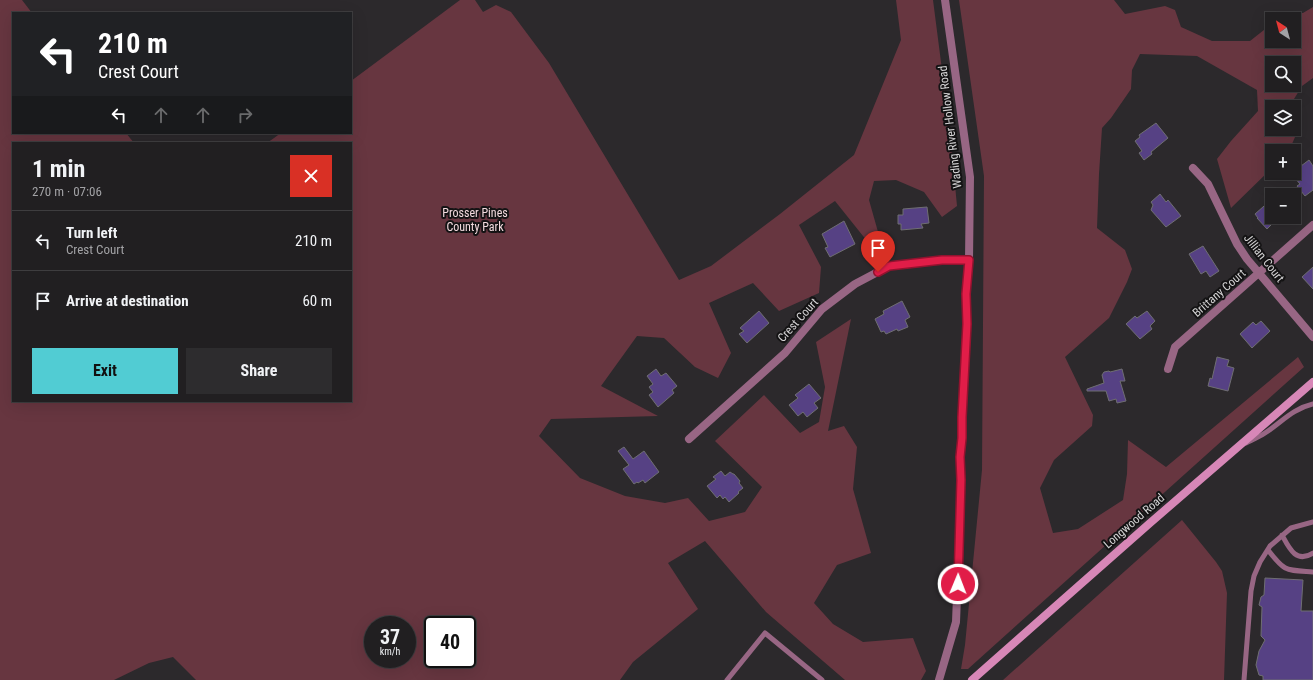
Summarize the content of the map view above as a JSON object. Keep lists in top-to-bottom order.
{
  "streets": {
    "main road": ["Longwood Road"],
    "street": [
      "Wading River Hollow Road",
      "Jillian Court",
      "Brittany Court",
      "Crest Court"
    ]
  },
  "crossings": [
    ["Wading River Hollow Road", "Crest Court"],
    ["Jillian Court", "Brittany Court"]
  ],
  "parks": ["Prosser Pines County Park"],
  "north": "top left",
  "page": {
    "map_buttons": ["+", "−"],
    "turn": ["210 m", "Crest Court"],
    "heading": ["1 min", "270 m · 07:06"],
    "list": [
      {
        "name": "Turn left",
        "note": "Crest Court",
        "value": "210 m"
      },
      {
        "name": "Arrive at destination",
        "value": "60 m"
      }
    ],
    "buttons": ["Exit", "Share"],
    "speed": "37 km/h",
    "limit": "40"
  }
}
